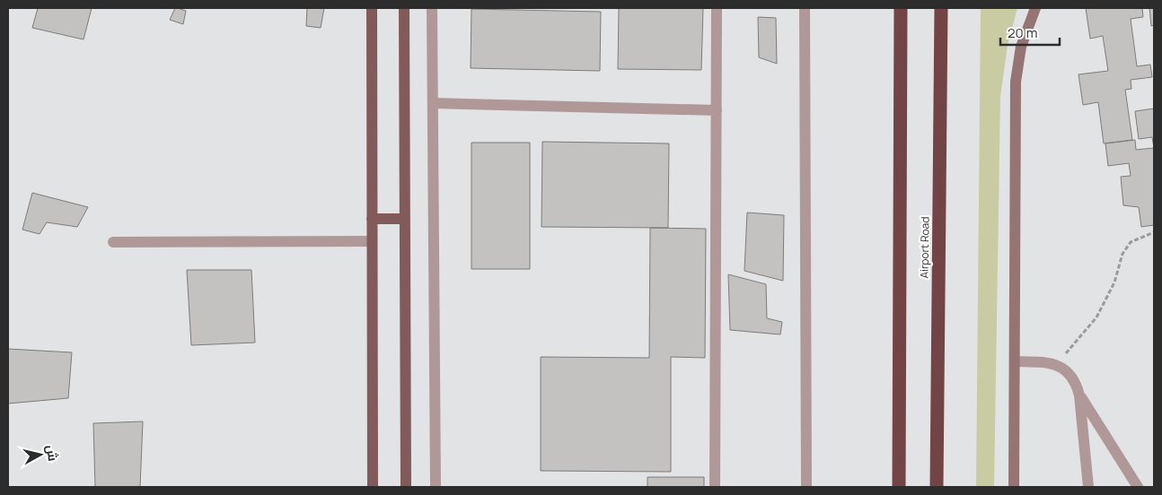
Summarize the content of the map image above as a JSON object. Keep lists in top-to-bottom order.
{
  "streets": {
    "highway": ["Airport Road"]
  },
  "scale_bar": "20 m",
  "north": "right"
}
